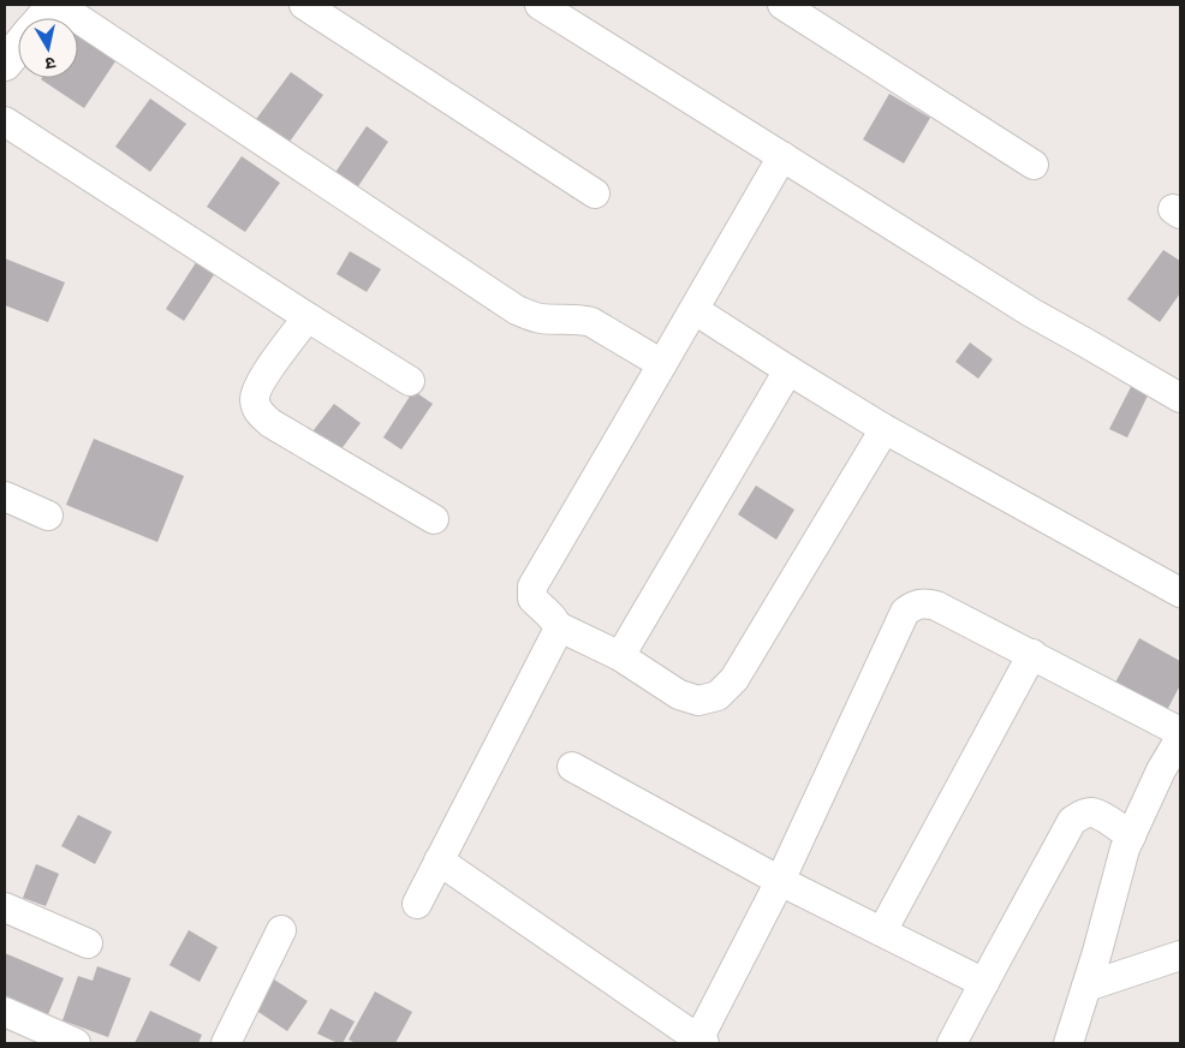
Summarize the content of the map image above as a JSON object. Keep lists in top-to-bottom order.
{
  "north": "bottom"
}
